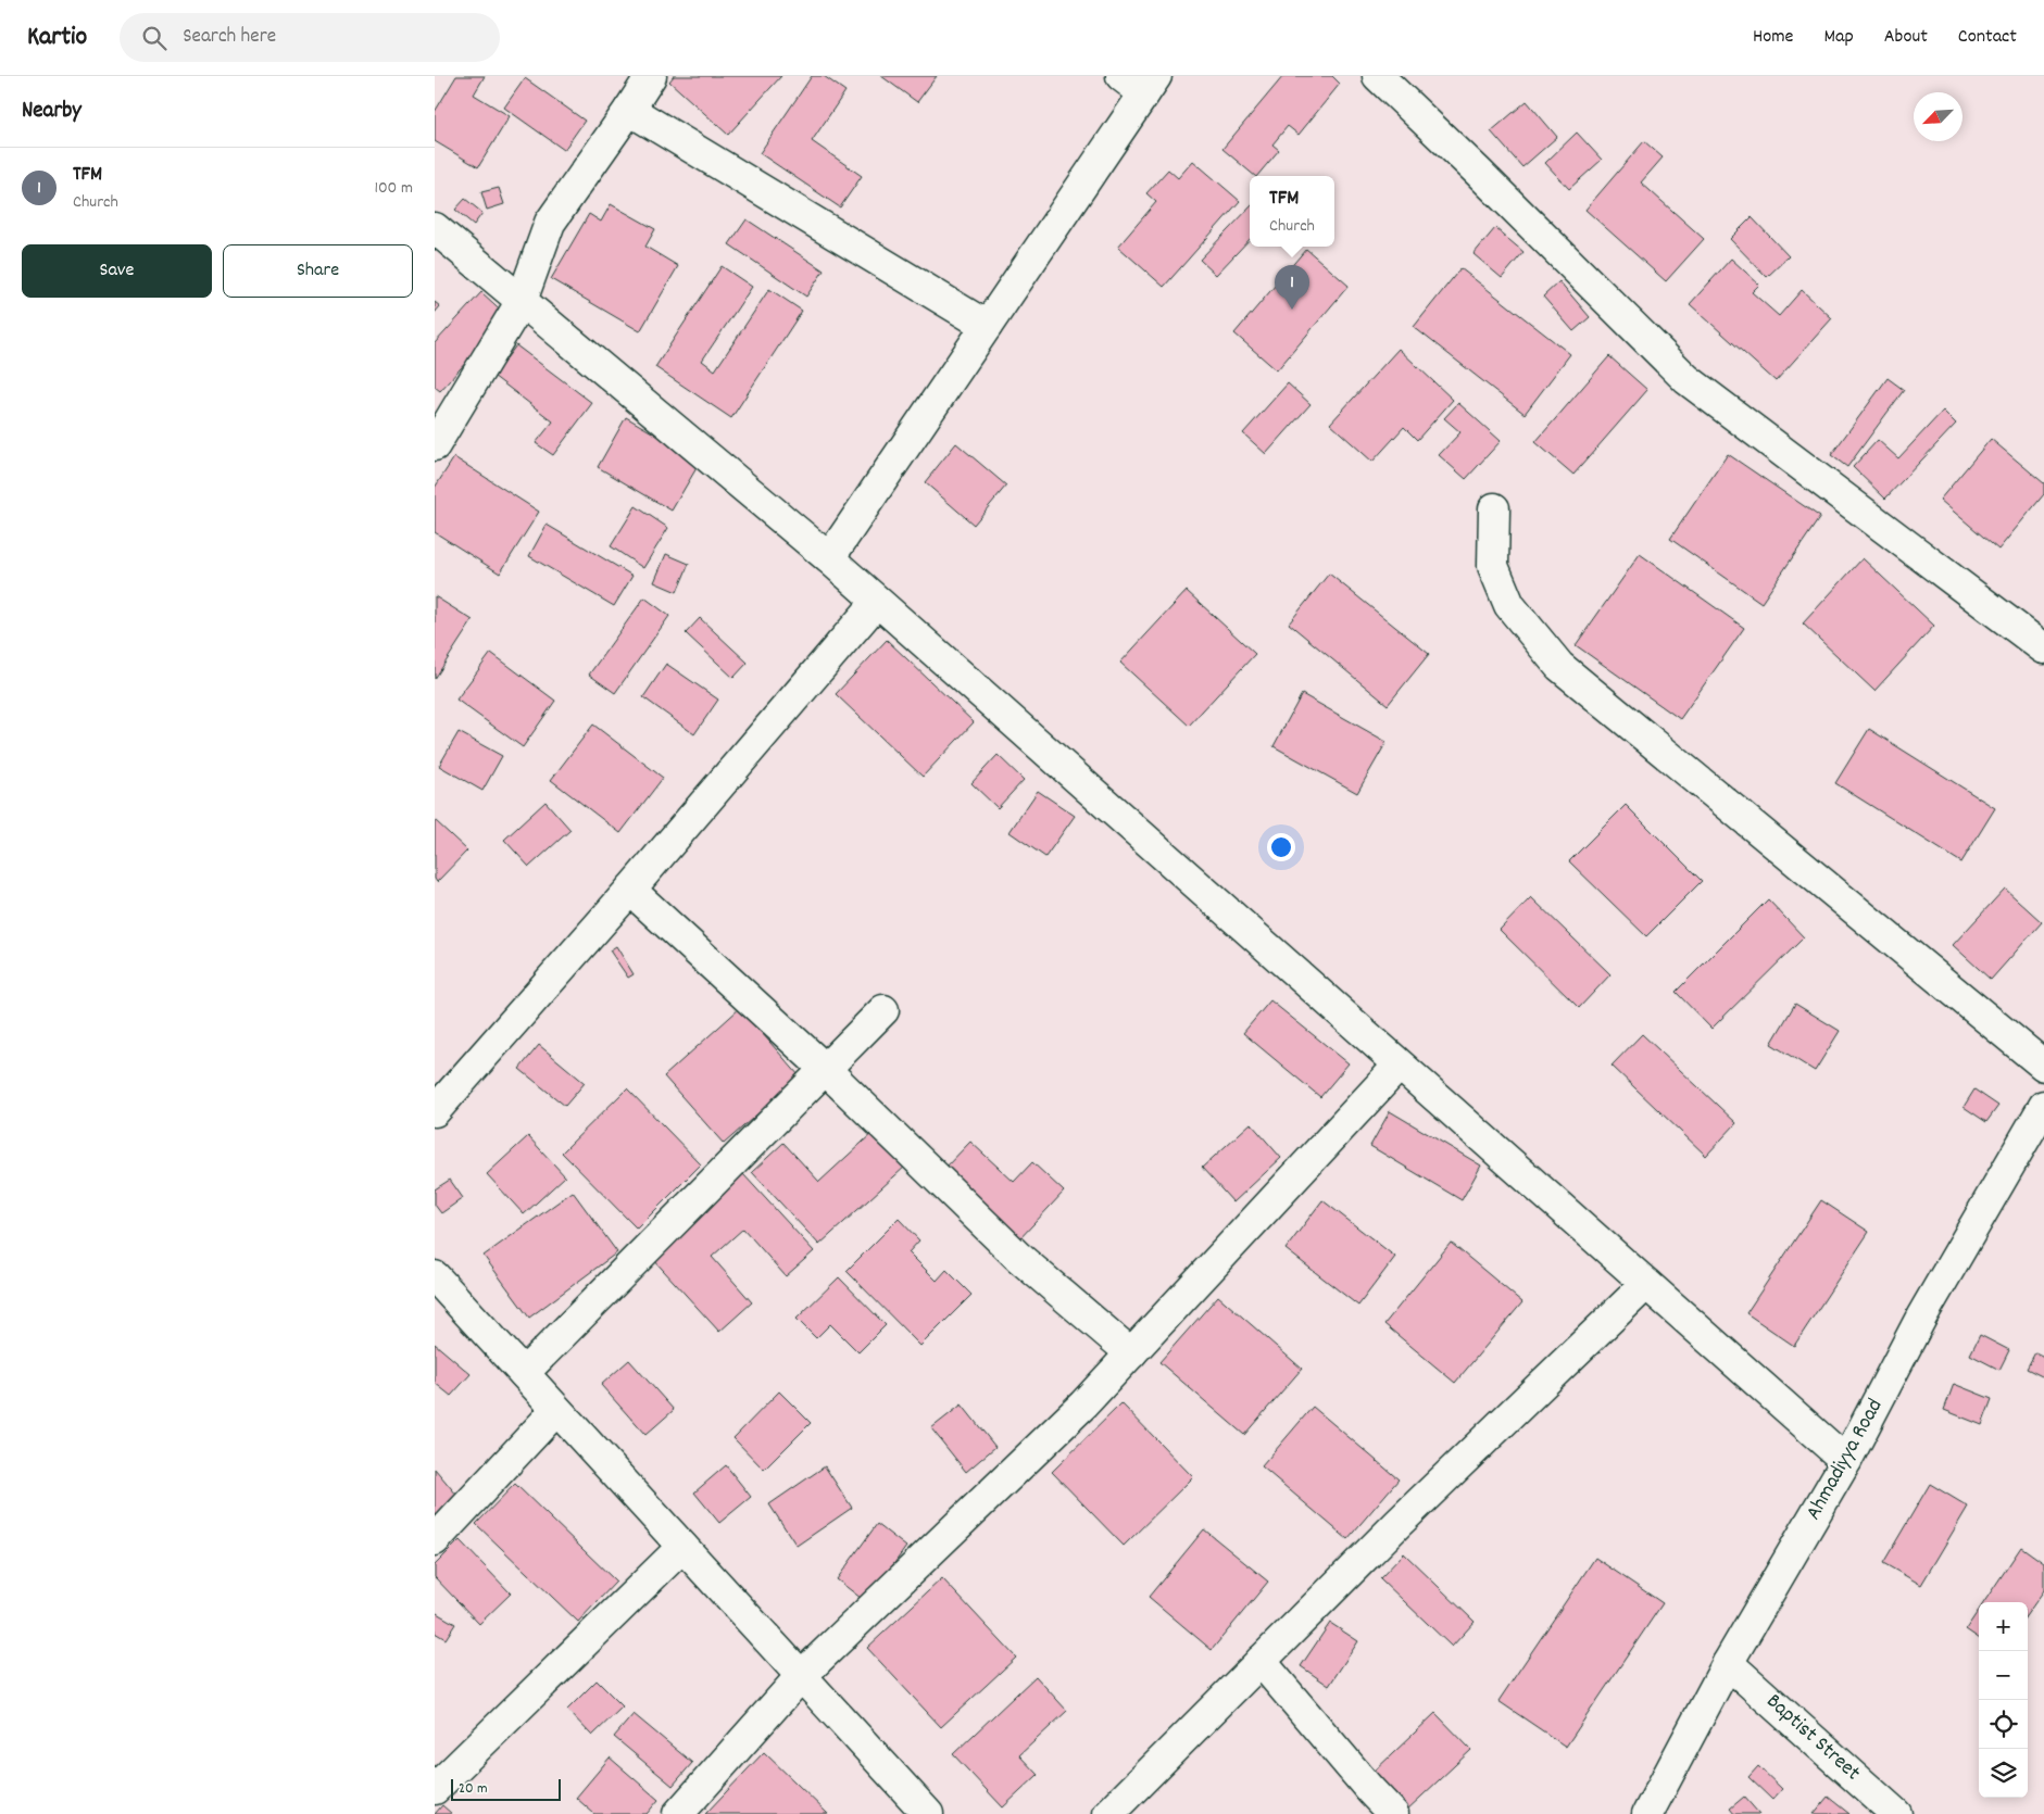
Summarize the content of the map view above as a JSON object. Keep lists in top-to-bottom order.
{
  "streets": {
    "street": ["Ahmadiyya Road", "Baptist Street"]
  },
  "crossings": [
    ["Ahmadiyya Road", "Baptist Street"]
  ],
  "scale_bar": "20 m",
  "north": "bottom left",
  "page": {
    "header": "Kartio",
    "search": "Search here",
    "nav": [
      "Home",
      "Map",
      "About",
      "Contact"
    ],
    "heading": "Nearby",
    "list": [
      {
        "mark": "1",
        "name": "TFM",
        "note": "Church",
        "value": "100 m"
      }
    ],
    "popup": ["TFM", "Church"],
    "buttons": ["Save", "Share"],
    "pins": "1",
    "map_buttons": ["+", "−"],
    "scale": "20 m"
  }
}
